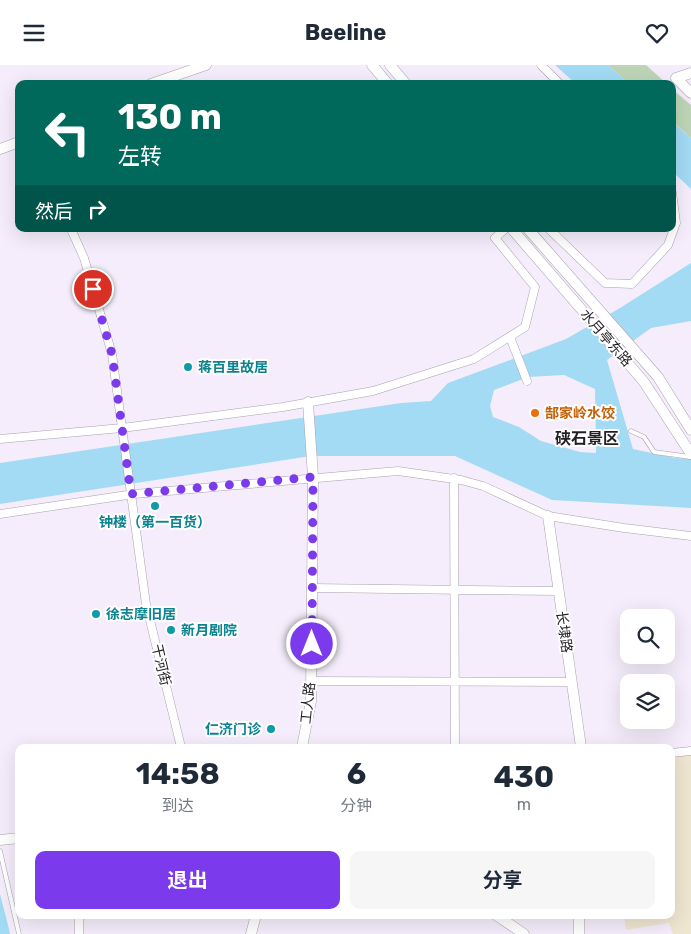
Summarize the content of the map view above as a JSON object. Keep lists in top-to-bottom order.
{
  "streets": {
    "street": [
      "水月亭东路",
      "长埭路",
      "干河街",
      "工人路"
    ]
  },
  "districts": ["硖石景区"],
  "places": [
    "蒋百里故居",
    "郜家岭水饺",
    "钟楼（第一百货）",
    "徐志摩旧居",
    "新月剧院",
    "仁济门诊"
  ],
  "page": {
    "header": "Beeline",
    "turn": ["130 m", "左转"],
    "then": "然后",
    "eta": [
      "14:58",
      "到达",
      "6",
      "分钟",
      "430",
      "m"
    ],
    "buttons": ["退出", "分享"]
  }
}
